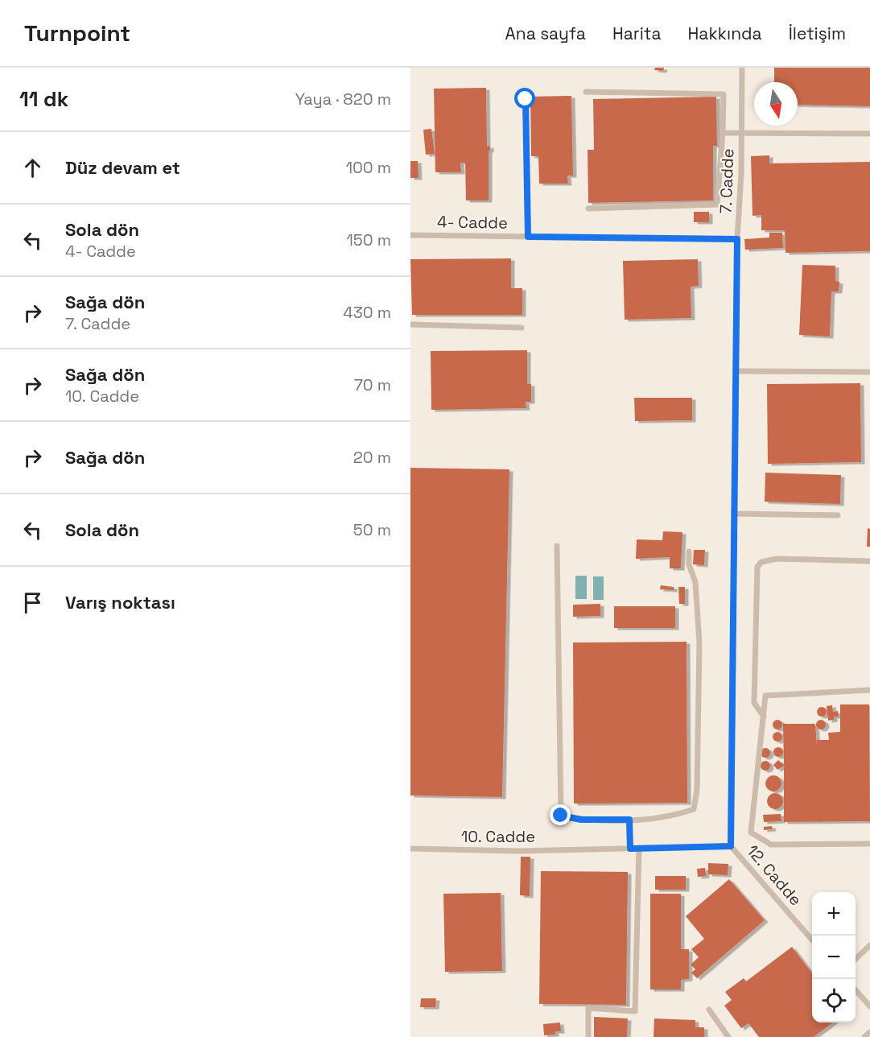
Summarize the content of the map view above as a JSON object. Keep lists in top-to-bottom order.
{
  "streets": {
    "lane": [
      "7. Cadde",
      "4- Cadde",
      "10. Cadde",
      "12. Cadde"
    ]
  },
  "crossings": [
    ["7. Cadde", "4- Cadde"],
    ["7. Cadde", "10. Cadde"],
    ["7. Cadde", "12. Cadde"],
    ["10. Cadde", "12. Cadde"]
  ],
  "north": "bottom",
  "page": {
    "header": "Turnpoint",
    "nav": [
      "Ana sayfa",
      "Harita",
      "Hakkında",
      "İletişim"
    ],
    "heading": ["11 dk", "Yaya · 820 m"],
    "list": [
      ["Düz devam et", "100 m"],
      ["Sola dön", "4- Cadde", "150 m"],
      ["Sağa dön", "7. Cadde", "430 m"],
      ["Sağa dön", "10. Cadde", "70 m"],
      ["Sağa dön", "20 m"],
      ["Sola dön", "50 m"],
      "Varış noktası"
    ],
    "map_buttons": ["+", "−"]
  }
}
